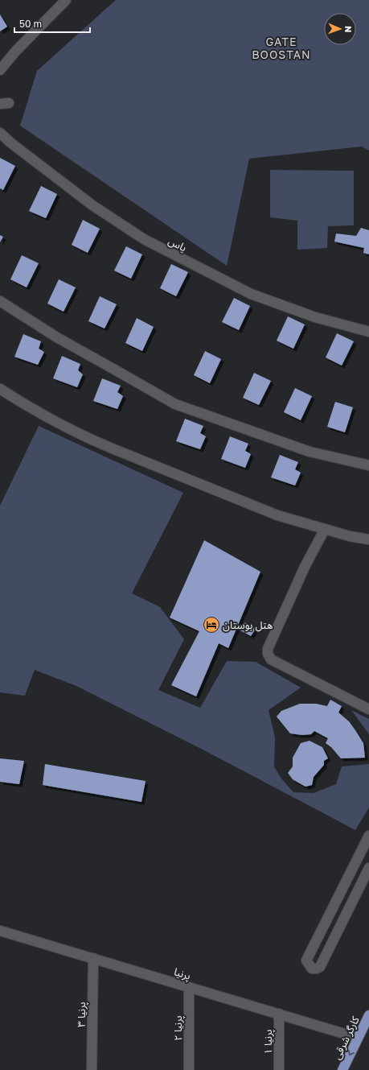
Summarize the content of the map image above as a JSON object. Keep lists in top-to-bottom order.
{
  "streets": {
    "main road": ["کارگر شرقی"],
    "street": [
      "یاس",
      "پرنیا",
      "پرنیا ۳",
      "پرنیا ۲",
      "پرنیا ۱"
    ]
  },
  "crossings": [
    ["پرنیا", "پرنیا ۳"],
    ["پرنیا", "پرنیا ۲"],
    ["پرنیا", "کارگر شرقی"],
    ["پرنیا", "پرنیا ۱"]
  ],
  "one_way": ["کارگر شرقی"],
  "districts": ["GATE BOOSTAN"],
  "places": {
    "hotel": ["هتل بوستان"]
  },
  "scale_bar": "50 m",
  "north": "right"
}
